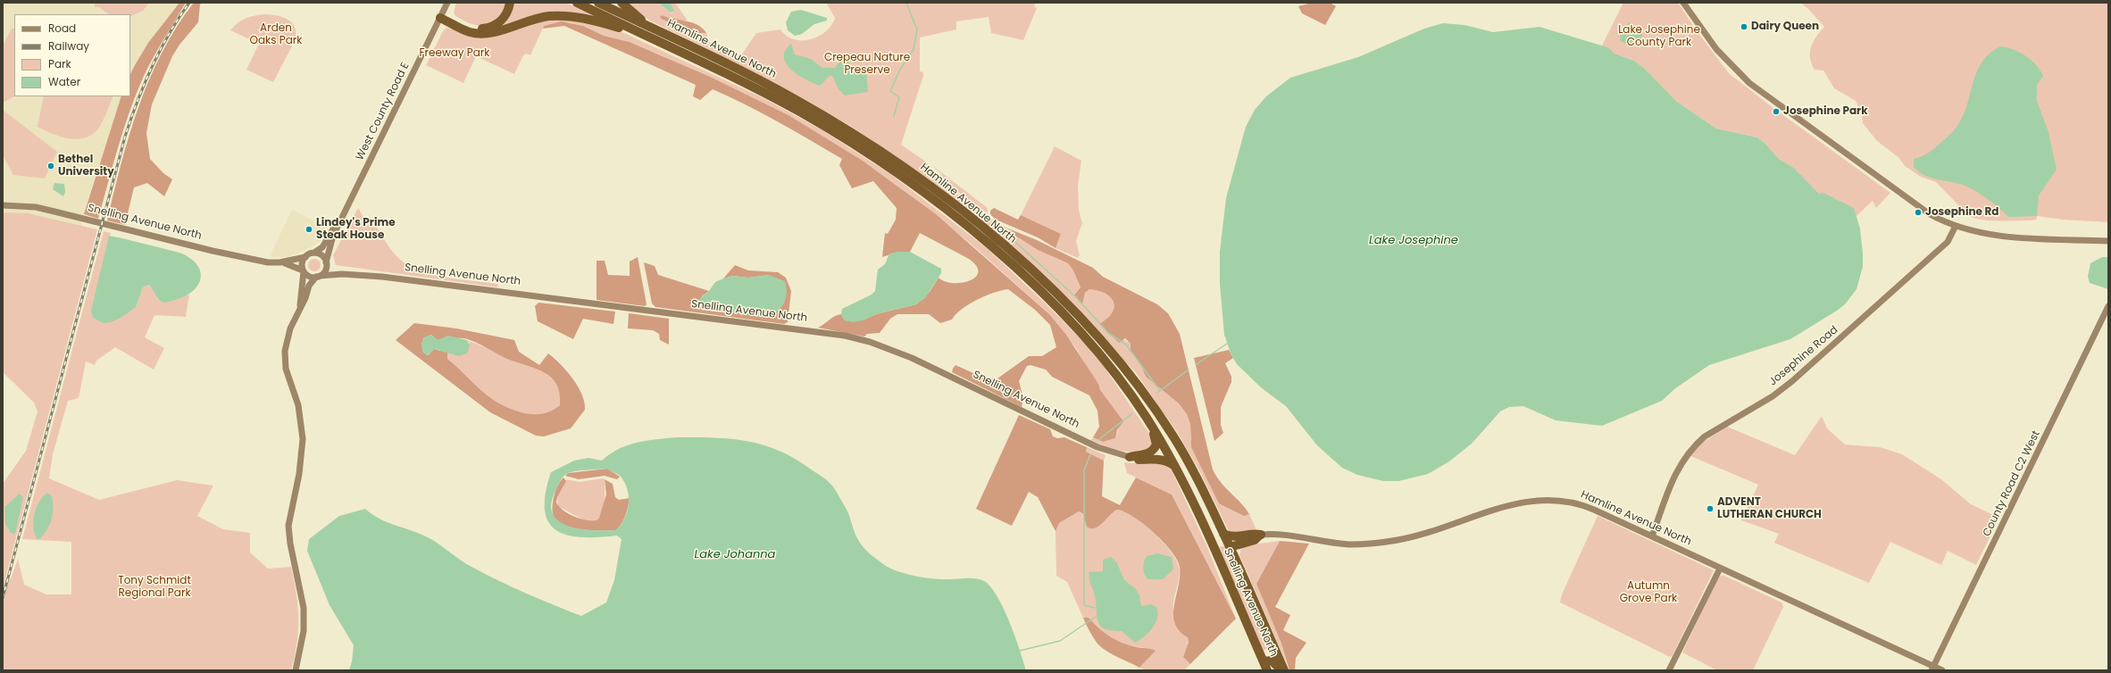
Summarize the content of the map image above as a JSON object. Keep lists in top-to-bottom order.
{
  "streets": {
    "highway": ["Hamline Avenue North", "Snelling Avenue North"],
    "street": ["West County Road E", "Josephine Road", "County Road C2 West"]
  },
  "crossings": [
    ["Hamline Avenue North", "Snelling Avenue North"],
    ["Hamline Avenue North", "Josephine Road"],
    ["Hamline Avenue North", "County Road C2 West"],
    ["West County Road E", "Snelling Avenue North"]
  ],
  "water": ["Lake Josephine", "Lake Johanna"],
  "parks": [
    "Arden Oaks Park",
    "Lake Josephine County Park",
    "Freeway Park",
    "Crepeau Nature Preserve",
    "Tony Schmidt Regional Park",
    "Autumn Grove Park"
  ],
  "places": [
    "Dairy Queen",
    "Josephine Park",
    "Bethel University",
    "Josephine Rd",
    "Lindey's Prime Steak House",
    "ADVENT LUTHERAN CHURCH"
  ],
  "legend": [
    "Road",
    "Railway",
    "Park",
    "Water"
  ]
}
